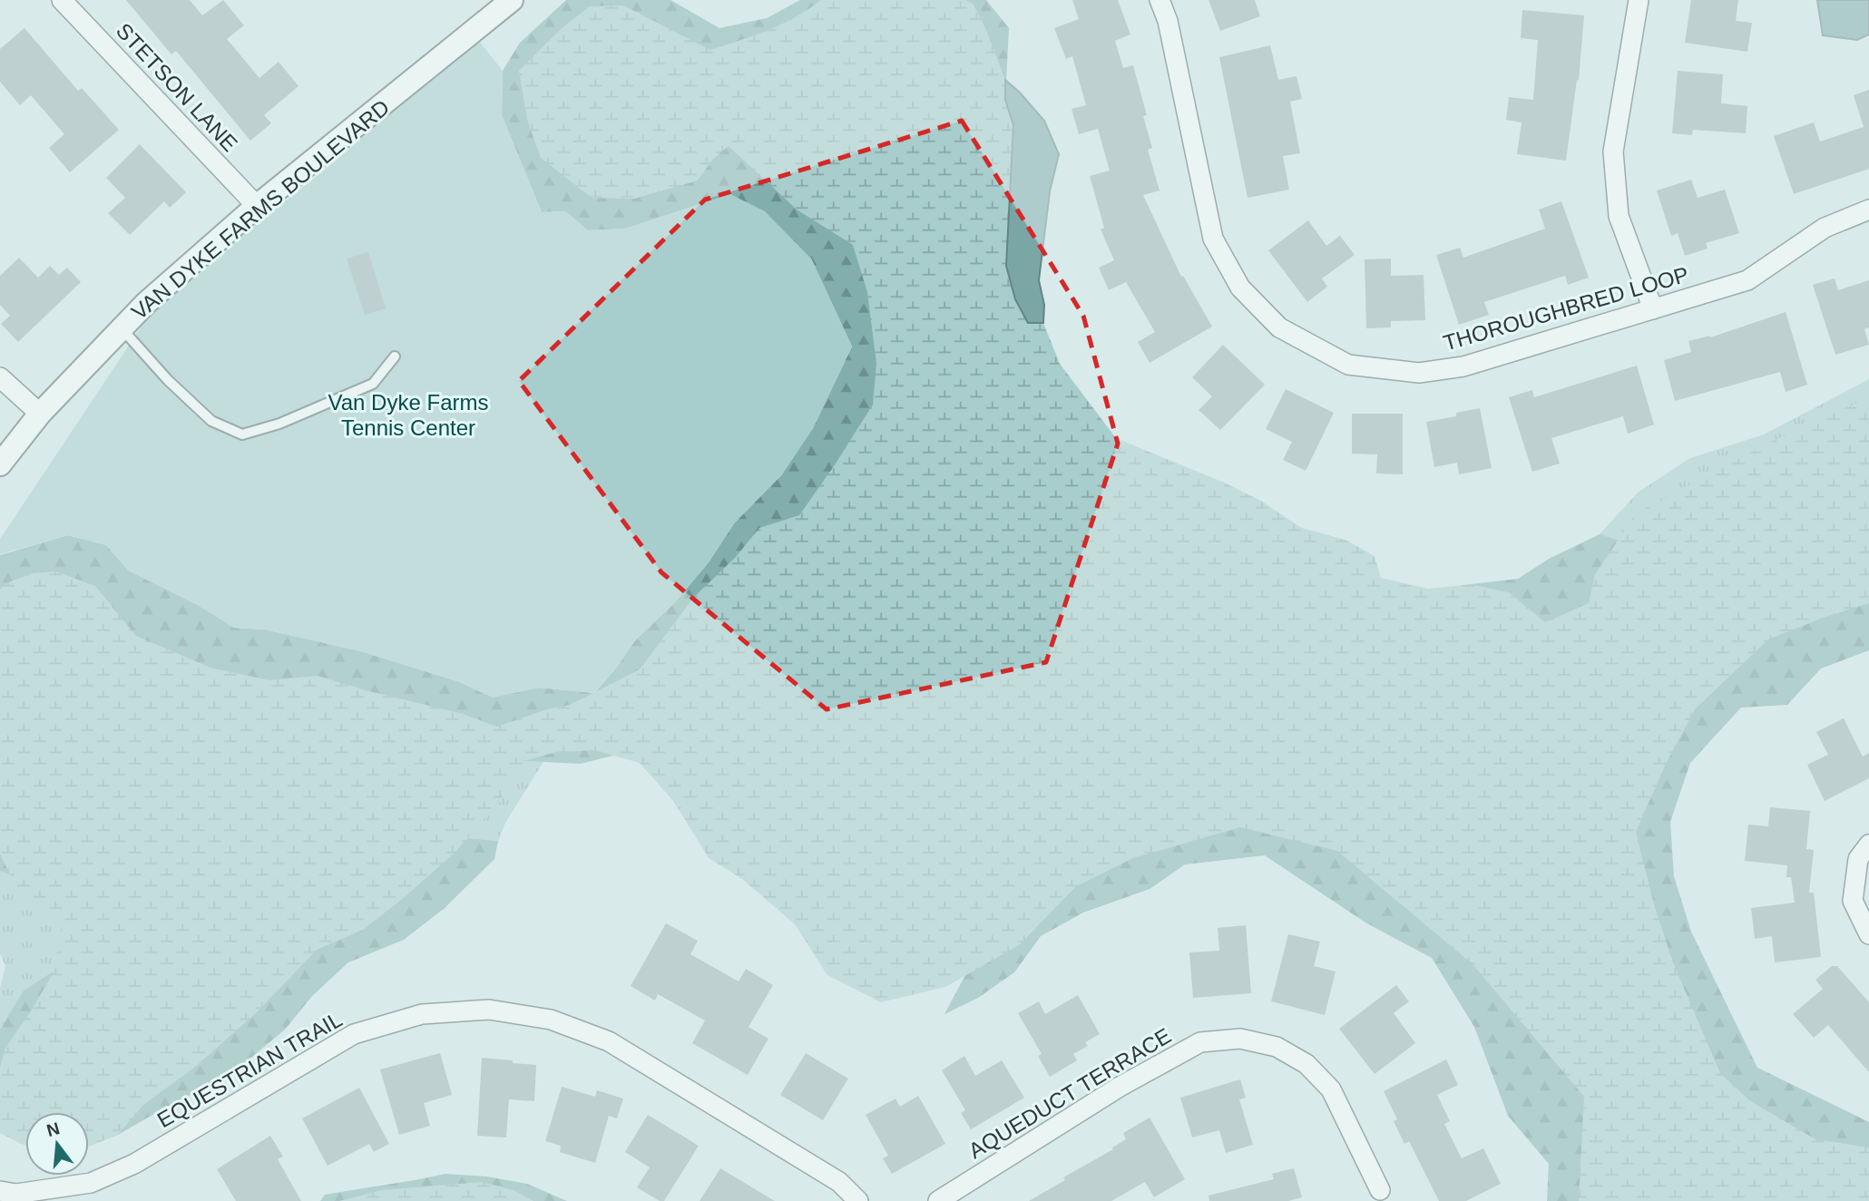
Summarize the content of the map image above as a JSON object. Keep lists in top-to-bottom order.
{
  "streets": {
    "street": [
      "STETSON LANE",
      "VAN DYKE FARMS BOULEVARD",
      "THOROUGHBRED LOOP",
      "EQUESTRIAN TRAIL",
      "AQUEDUCT TERRACE"
    ]
  },
  "crossings": [
    ["STETSON LANE", "VAN DYKE FARMS BOULEVARD"]
  ],
  "parks": ["Van Dyke Farms Tennis Center"],
  "north": "top"
}
